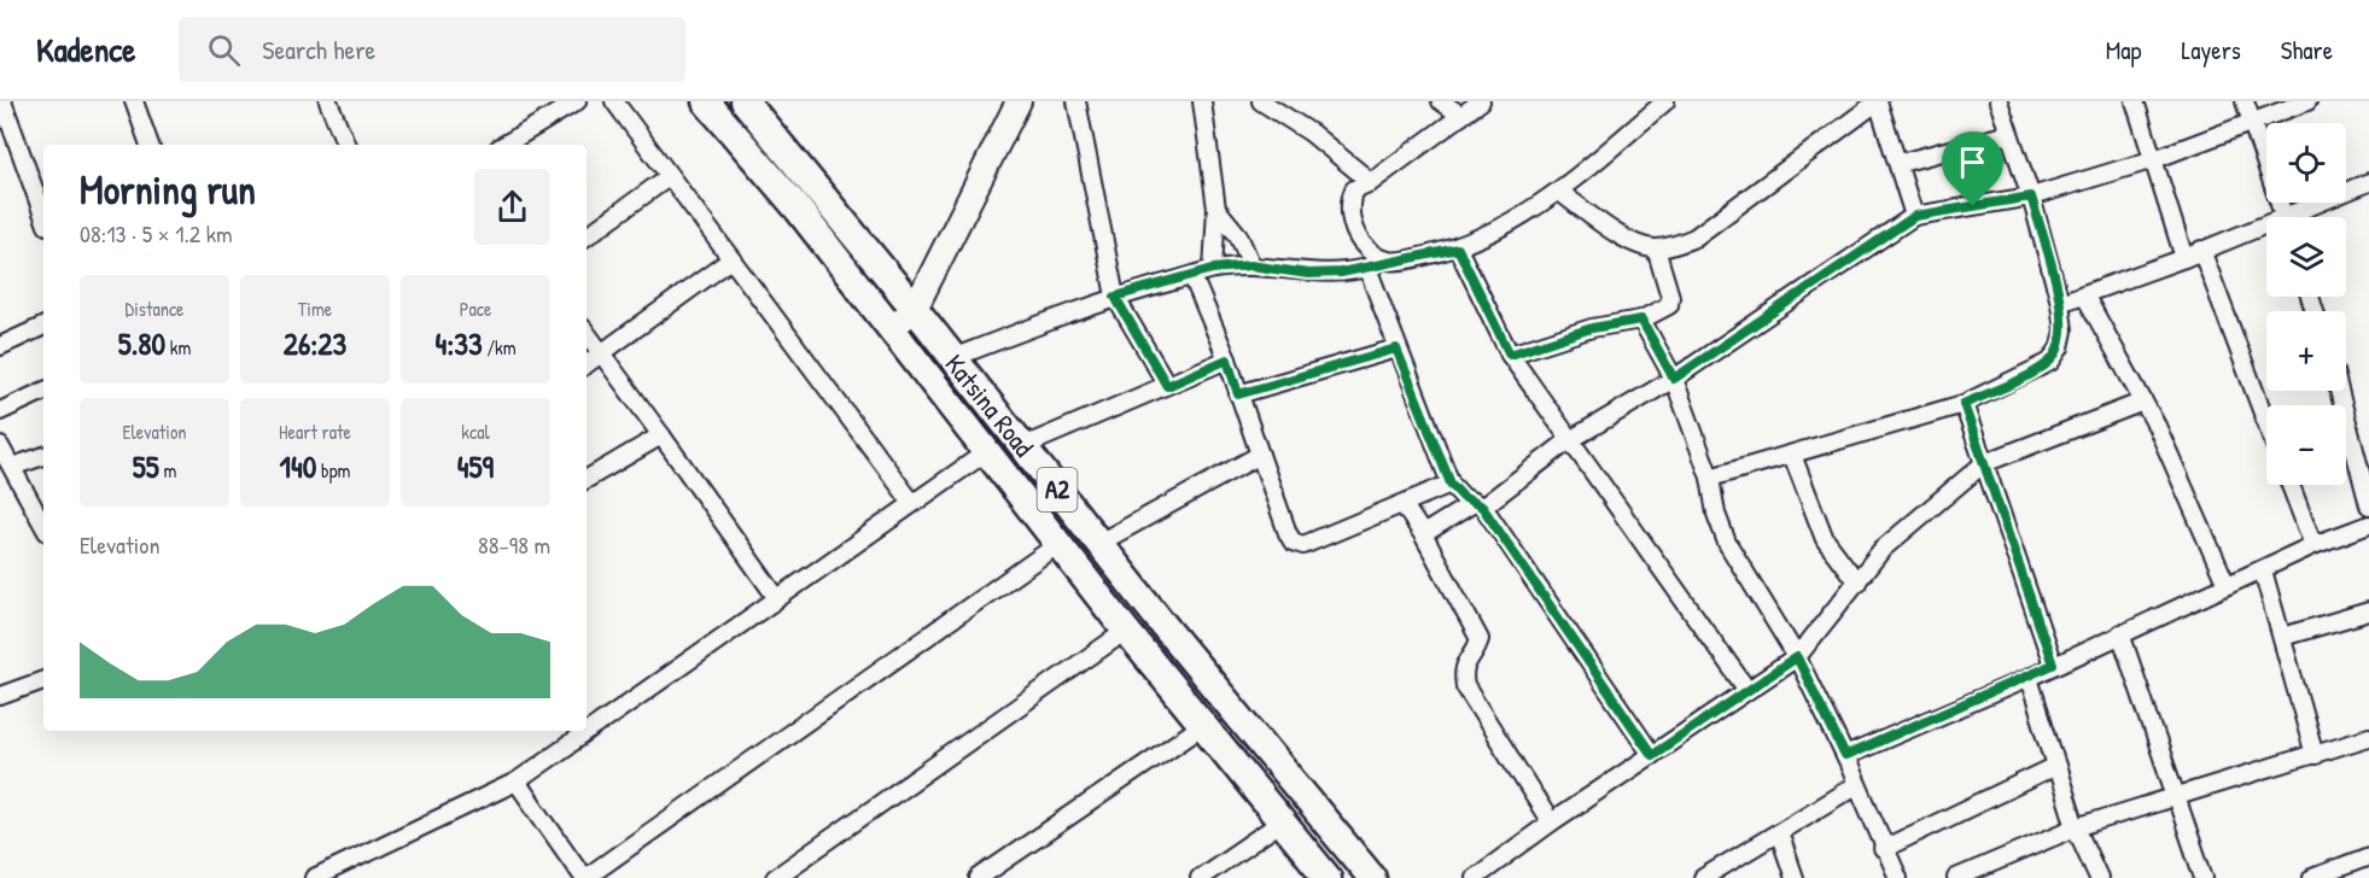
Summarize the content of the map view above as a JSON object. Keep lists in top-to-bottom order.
{
  "streets": {
    "highway": ["Katsina Road", "A2"]
  },
  "page": {
    "header": "Kadence",
    "search": "Search here",
    "nav": ["Map", "Layers", "Share"],
    "map_buttons": ["+", "−"],
    "heading": ["Morning run", "08:13 · 5 × 1.2 km"],
    "stats": [
      ["Distance", "5.80 km"],
      ["Time", "26:23"],
      ["Pace", "4:33 /km"],
      ["Elevation", "55 m"],
      ["Heart rate", "140 bpm"],
      ["kcal", "459"]
    ],
    "chart": ["Elevation", "88–98 m"]
  }
}
